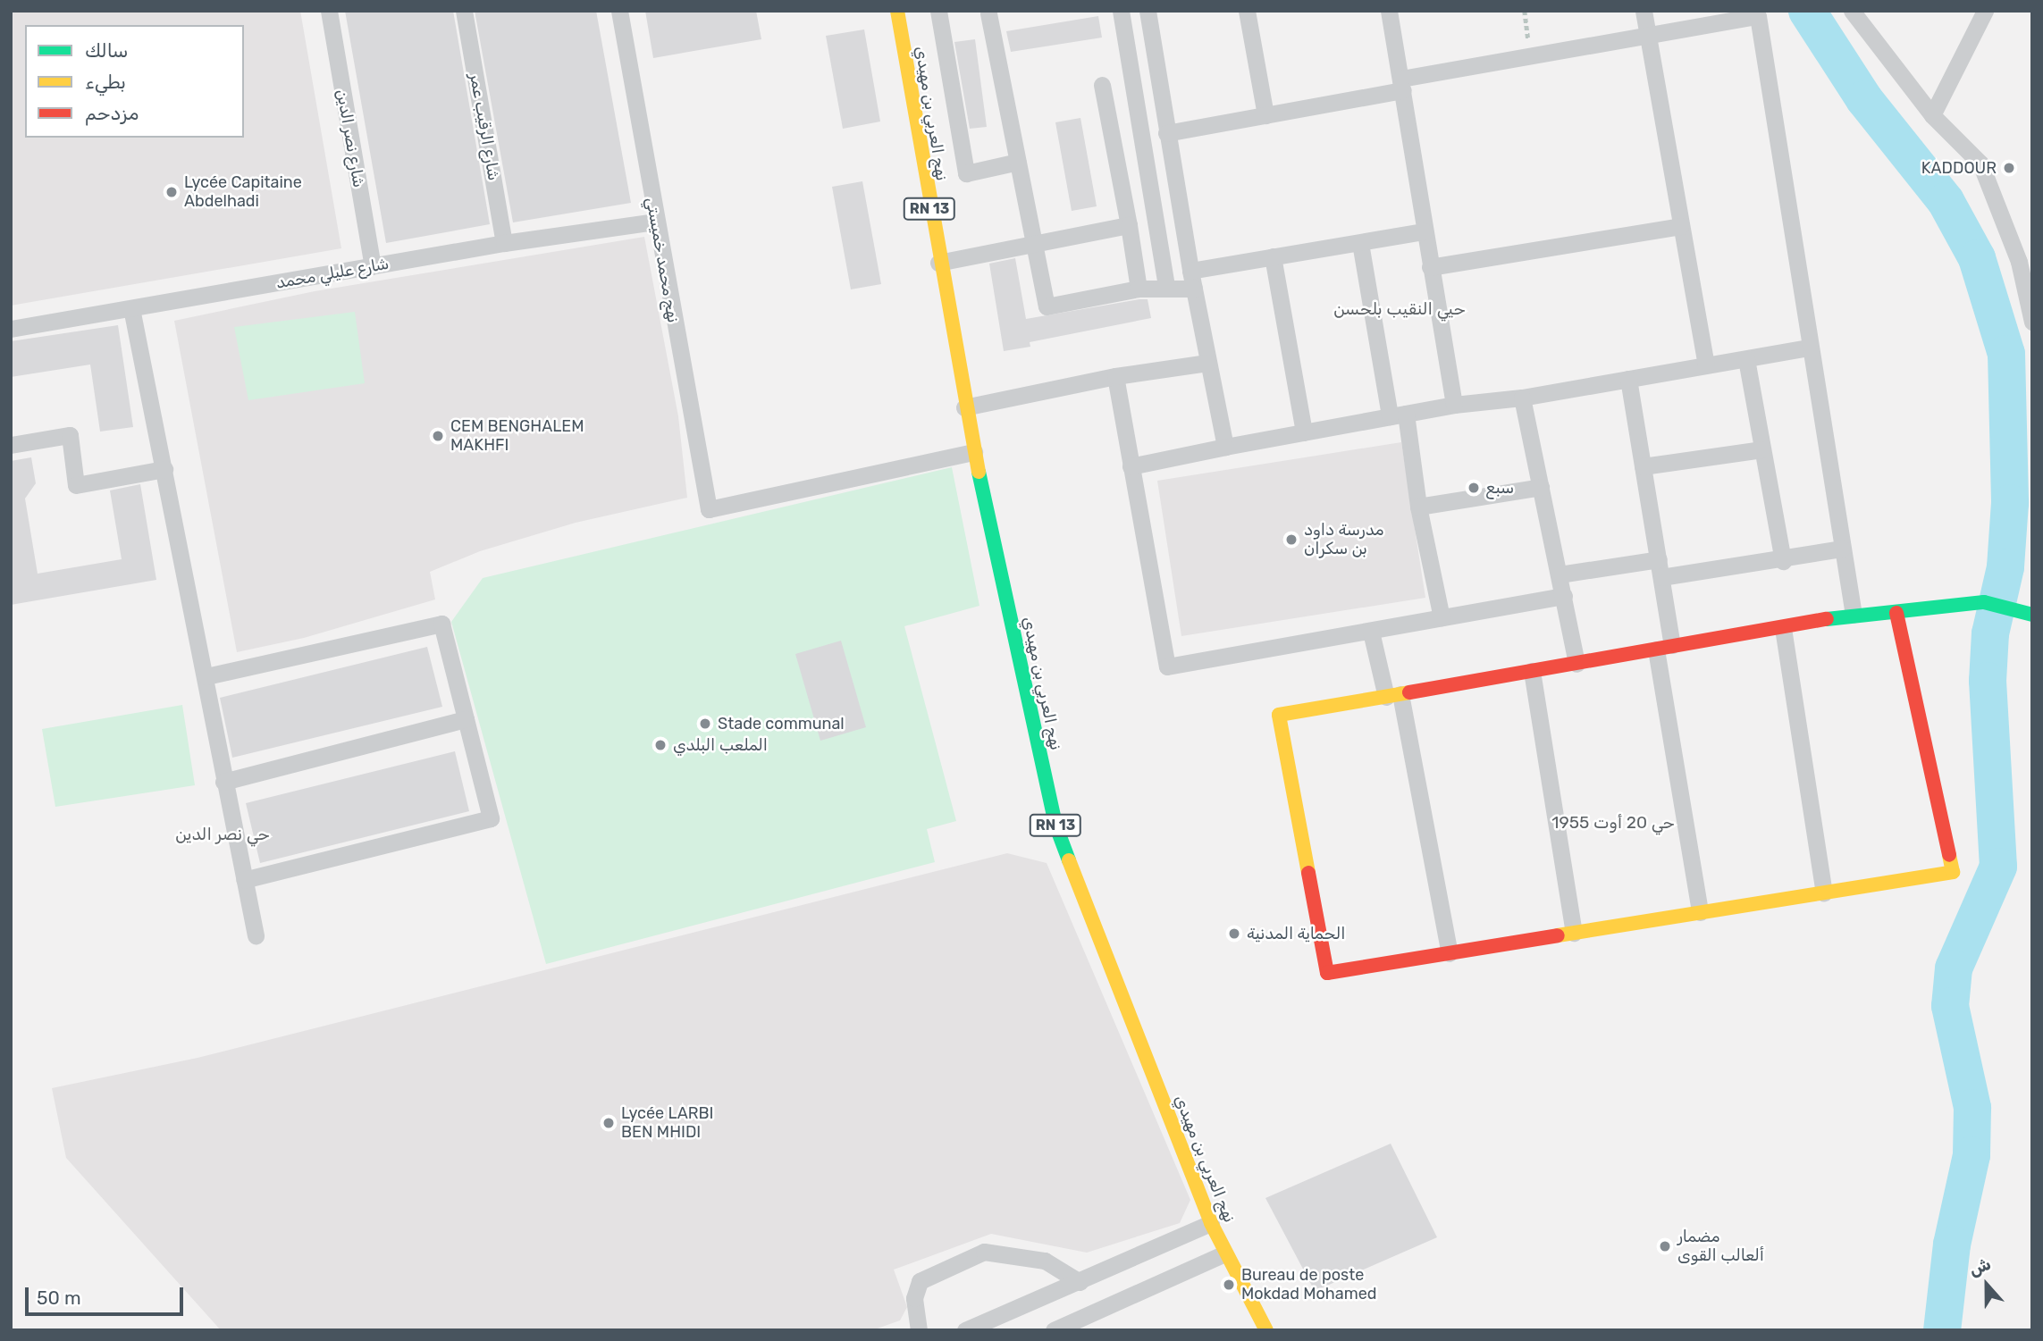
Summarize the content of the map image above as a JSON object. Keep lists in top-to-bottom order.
{
  "streets": {
    "street": [
      "نهج العربي بن مهيدي",
      "شارع الرقيب عمر",
      "شارع نصر الدين",
      "RN 13",
      "نهج محمد خميستي",
      "شارع عليلي محمد"
    ]
  },
  "crossings": [
    ["نهج العربي بن مهيدي", "نهج محمد خميستي"],
    ["شارع الرقيب عمر", "شارع عليلي محمد"],
    ["شارع نصر الدين", "شارع عليلي محمد"],
    ["نهج محمد خميستي", "شارع عليلي محمد"]
  ],
  "districts": ["حيي النقيب بلحسن", "حي 20 أوت 1955", "حي نصر الدين"],
  "places": [
    "KADDOUR",
    "Lycée Capitaine Abdelhadi",
    "CEM BENGHALEM MAKHFI",
    "سبع",
    "مدرسة داود بن سكران",
    "Stade communal",
    "الملعب البلدي",
    "الحماية المدنية",
    "Lycée LARBI BEN MHIDI",
    "مضمار ألعالب القوى",
    "Bureau de poste Mokdad Mohamed"
  ],
  "legend": ["سالك", "بطيء", "مزدحم"],
  "scale_bar": "50 m",
  "north": "top"
}
